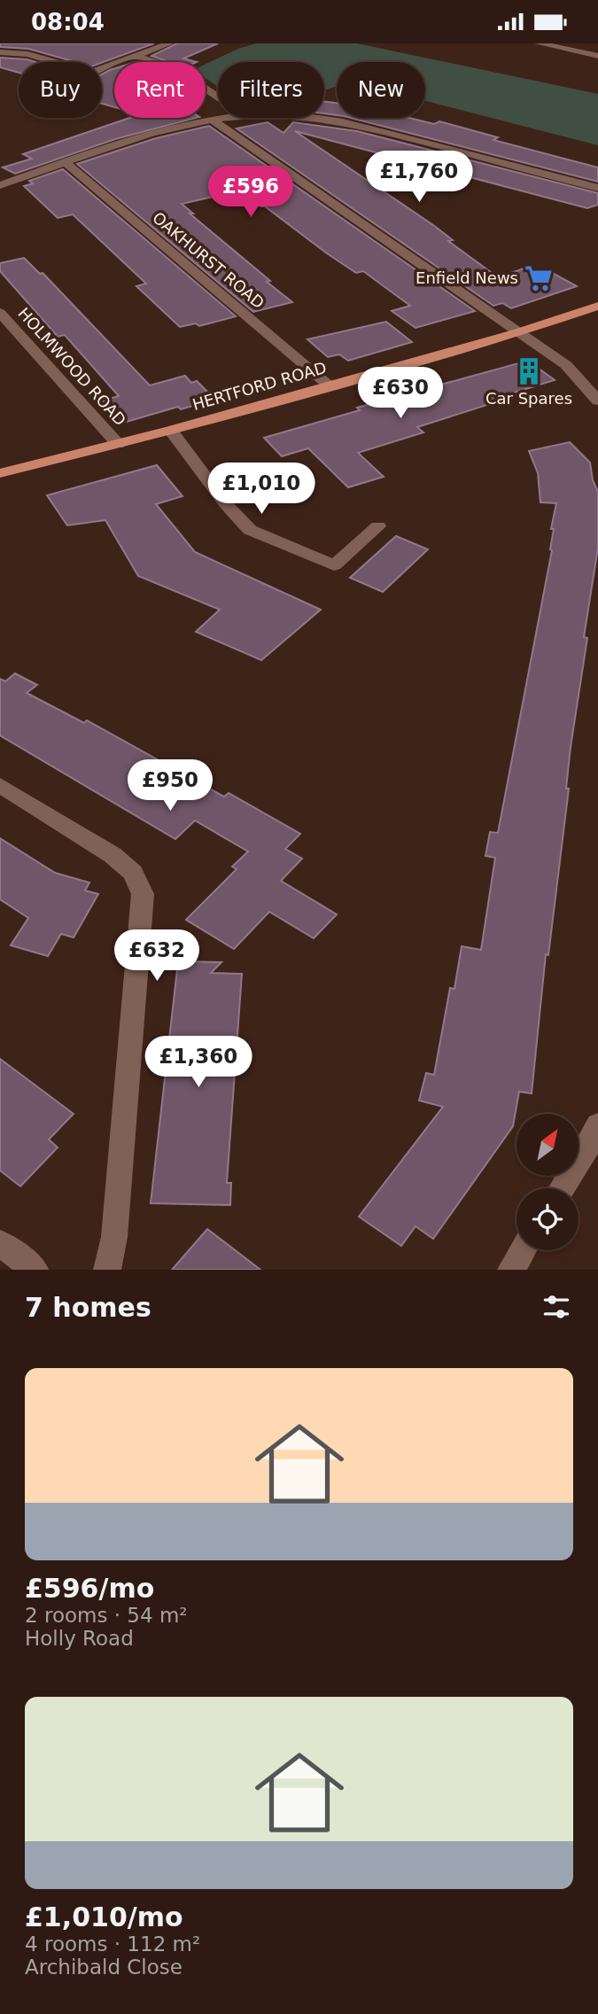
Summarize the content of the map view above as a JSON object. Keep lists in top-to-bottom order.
{
  "streets": {
    "main road": ["HERTFORD ROAD"],
    "street": ["OAKHURST ROAD", "HOLMWOOD ROAD"]
  },
  "crossings": [
    ["OAKHURST ROAD", "HERTFORD ROAD"],
    ["HOLMWOOD ROAD", "HERTFORD ROAD"]
  ],
  "places": {
    "supermarket": ["Enfield News"],
    "building": ["Car Spares"]
  },
  "north": "top right",
  "page": {
    "status": "08:04",
    "chip": [
      "Buy",
      "Rent",
      "Filters",
      "New"
    ],
    "price": [
      "£1,760",
      "£596",
      "£630",
      "£1,010",
      "£950",
      "£632",
      "£1,360"
    ],
    "heading": "7 homes",
    "list": [
      {
        "name": "£596/mo",
        "note": "2 rooms · 54 m² · Holly Road"
      },
      {
        "name": "£1,010/mo",
        "note": "4 rooms · 112 m² · Archibald Close"
      }
    ]
  }
}
